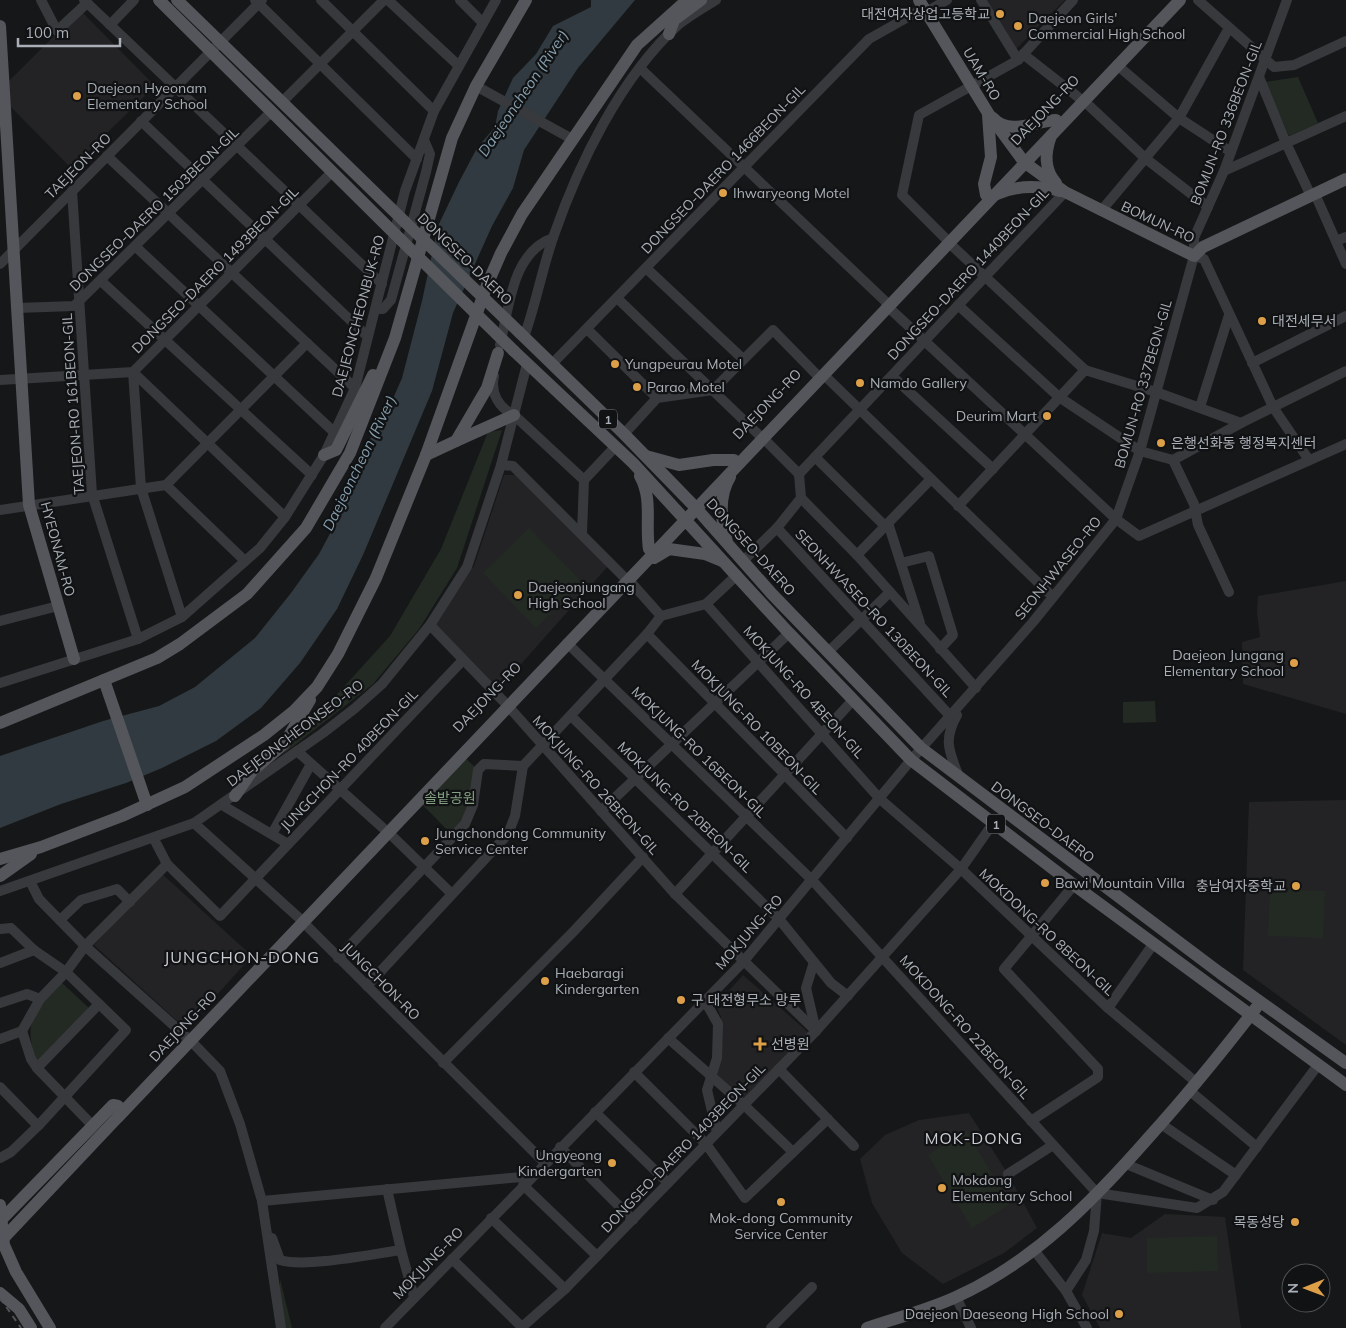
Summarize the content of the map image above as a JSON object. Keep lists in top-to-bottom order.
{
  "streets": {
    "main road": [
      "UAM-RO",
      "DAEJONG-RO",
      "BOMUN-RO",
      "DONGSEO-DAERO",
      "1",
      "HYEONAM-RO"
    ],
    "street": [
      "BOMUN-RO 336BEON-GIL",
      "TAEJEON-RO",
      "DONGSEO-DAERO 1466BEON-GIL",
      "DONGSEO-DAERO 1503BEON-GIL",
      "DONGSEO-DAERO 1493BEON-GIL",
      "DONGSEO-DAERO 1440BEON-GIL",
      "DAEJEONCHEONBUK-RO",
      "BOMUN-RO 337BEON-GIL",
      "TAEJEON-RO 161BEON-GIL",
      "SEONHWASEO-RO",
      "SEONHWASEO-RO 130BEON-GIL",
      "MOKJUNG-RO 4BEON-GIL",
      "MOKJUNG-RO 10BEON-GIL",
      "DAEJEONCHEONSEO-RO",
      "MOKJUNG-RO 16BEON-GIL",
      "JUNGCHON-RO 40BEON-GIL",
      "MOKJUNG-RO 26BEON-GIL",
      "MOKJUNG-RO 20BEON-GIL",
      "MOKJUNG-RO",
      "MOKDONG-RO 8BEON-GIL",
      "JUNGCHON-RO",
      "MOKDONG-RO 22BEON-GIL",
      "DONGSEO-DAERO 1403BEON-GIL"
    ]
  },
  "crossings": [
    ["UAM-RO", "DAEJONG-RO"],
    ["UAM-RO", "DONGSEO-DAERO 1466BEON-GIL"],
    ["UAM-RO", "BOMUN-RO"],
    ["DAEJONG-RO", "BOMUN-RO"],
    ["DAEJONG-RO", "DONGSEO-DAERO"],
    ["DAEJONG-RO", "MOKJUNG-RO 16BEON-GIL"],
    ["DAEJONG-RO", "MOKJUNG-RO 26BEON-GIL"],
    ["DAEJONG-RO", "JUNGCHON-RO"],
    ["BOMUN-RO 336BEON-GIL", "BOMUN-RO"],
    ["BOMUN-RO 336BEON-GIL", "BOMUN-RO 337BEON-GIL"],
    ["TAEJEON-RO", "DONGSEO-DAERO"],
    ["TAEJEON-RO", "TAEJEON-RO 161BEON-GIL"],
    ["TAEJEON-RO", "HYEONAM-RO"],
    ["DONGSEO-DAERO 1466BEON-GIL", "DONGSEO-DAERO"],
    ["DONGSEO-DAERO 1503BEON-GIL", "DONGSEO-DAERO"],
    ["DONGSEO-DAERO 1503BEON-GIL", "TAEJEON-RO 161BEON-GIL"],
    ["DONGSEO-DAERO 1503BEON-GIL", "HYEONAM-RO"],
    ["BOMUN-RO", "DONGSEO-DAERO 1440BEON-GIL"],
    ["BOMUN-RO", "BOMUN-RO 337BEON-GIL"],
    ["DONGSEO-DAERO", "DONGSEO-DAERO 1493BEON-GIL"],
    ["DONGSEO-DAERO", "DAEJEONCHEONBUK-RO"],
    ["DONGSEO-DAERO", "SEONHWASEO-RO"],
    ["DONGSEO-DAERO", "DAEJEONCHEONSEO-RO"],
    ["DONGSEO-DAERO", "MOKJUNG-RO"],
    ["DONGSEO-DAERO", "DONGSEO-DAERO 1403BEON-GIL"],
    ["DONGSEO-DAERO 1493BEON-GIL", "TAEJEON-RO 161BEON-GIL"],
    ["DONGSEO-DAERO 1493BEON-GIL", "HYEONAM-RO"],
    ["DAEJEONCHEONBUK-RO", "TAEJEON-RO 161BEON-GIL"],
    ["DAEJEONCHEONBUK-RO", "HYEONAM-RO"],
    ["BOMUN-RO 337BEON-GIL", "SEONHWASEO-RO"],
    ["SEONHWASEO-RO", "SEONHWASEO-RO 130BEON-GIL"],
    ["SEONHWASEO-RO", "MOKJUNG-RO"],
    ["MOKJUNG-RO 4BEON-GIL", "MOKJUNG-RO"],
    ["MOKJUNG-RO 4BEON-GIL", "MOKDONG-RO 8BEON-GIL"],
    ["MOKJUNG-RO 10BEON-GIL", "MOKJUNG-RO"],
    ["DAEJEONCHEONSEO-RO", "JUNGCHON-RO 40BEON-GIL"],
    ["DAEJEONCHEONSEO-RO", "MOKJUNG-RO 26BEON-GIL"],
    ["DAEJEONCHEONSEO-RO", "JUNGCHON-RO"],
    ["MOKJUNG-RO 16BEON-GIL", "MOKJUNG-RO"],
    ["MOKJUNG-RO 16BEON-GIL", "MOKDONG-RO 22BEON-GIL"],
    ["JUNGCHON-RO 40BEON-GIL", "MOKJUNG-RO 26BEON-GIL"],
    ["JUNGCHON-RO 40BEON-GIL", "JUNGCHON-RO"],
    ["MOKJUNG-RO 26BEON-GIL", "MOKJUNG-RO"],
    ["MOKJUNG-RO 26BEON-GIL", "DONGSEO-DAERO 1403BEON-GIL"],
    ["MOKJUNG-RO 20BEON-GIL", "MOKJUNG-RO"],
    ["MOKJUNG-RO 20BEON-GIL", "DONGSEO-DAERO 1403BEON-GIL"],
    ["MOKJUNG-RO", "MOKDONG-RO 8BEON-GIL"],
    ["MOKJUNG-RO", "JUNGCHON-RO"],
    ["MOKJUNG-RO", "MOKDONG-RO 22BEON-GIL"],
    ["MOKDONG-RO 8BEON-GIL", "DONGSEO-DAERO 1403BEON-GIL"],
    ["MOKDONG-RO 22BEON-GIL", "DONGSEO-DAERO 1403BEON-GIL"]
  ],
  "districts": ["JUNGCHON-DONG", "MOK-DONG"],
  "water": ["Daejeoncheon (River)"],
  "parks": ["솔밭공원"],
  "places": {
    "other": [
      "대전여자상업고등학교",
      "Daejeon Girls' Commercial High School",
      "Daejeon Hyeonam Elementary School",
      "Ihwaryeong Motel",
      "대전세무서",
      "Yungpeurau Motel",
      "Namdo Gallery",
      "Parao Motel",
      "Deurim Mart",
      "은행선화동 행정복지센터",
      "Daejeonjungang High School",
      "Daejeon Jungang Elementary School",
      "Jungchondong Community Service Center",
      "Bawi Mountain Villa",
      "충남여자중학교",
      "Haebaragi Kindergarten",
      "구 대전형무소 망루",
      "Ungyeong Kindergarten",
      "Mokdong Elementary School",
      "Mok-dong Community Service Center",
      "목동성당",
      "Daejeon Daeseong High School"
    ],
    "health": ["선병원"]
  },
  "scale_bar": "100 m",
  "north": "left"
}
